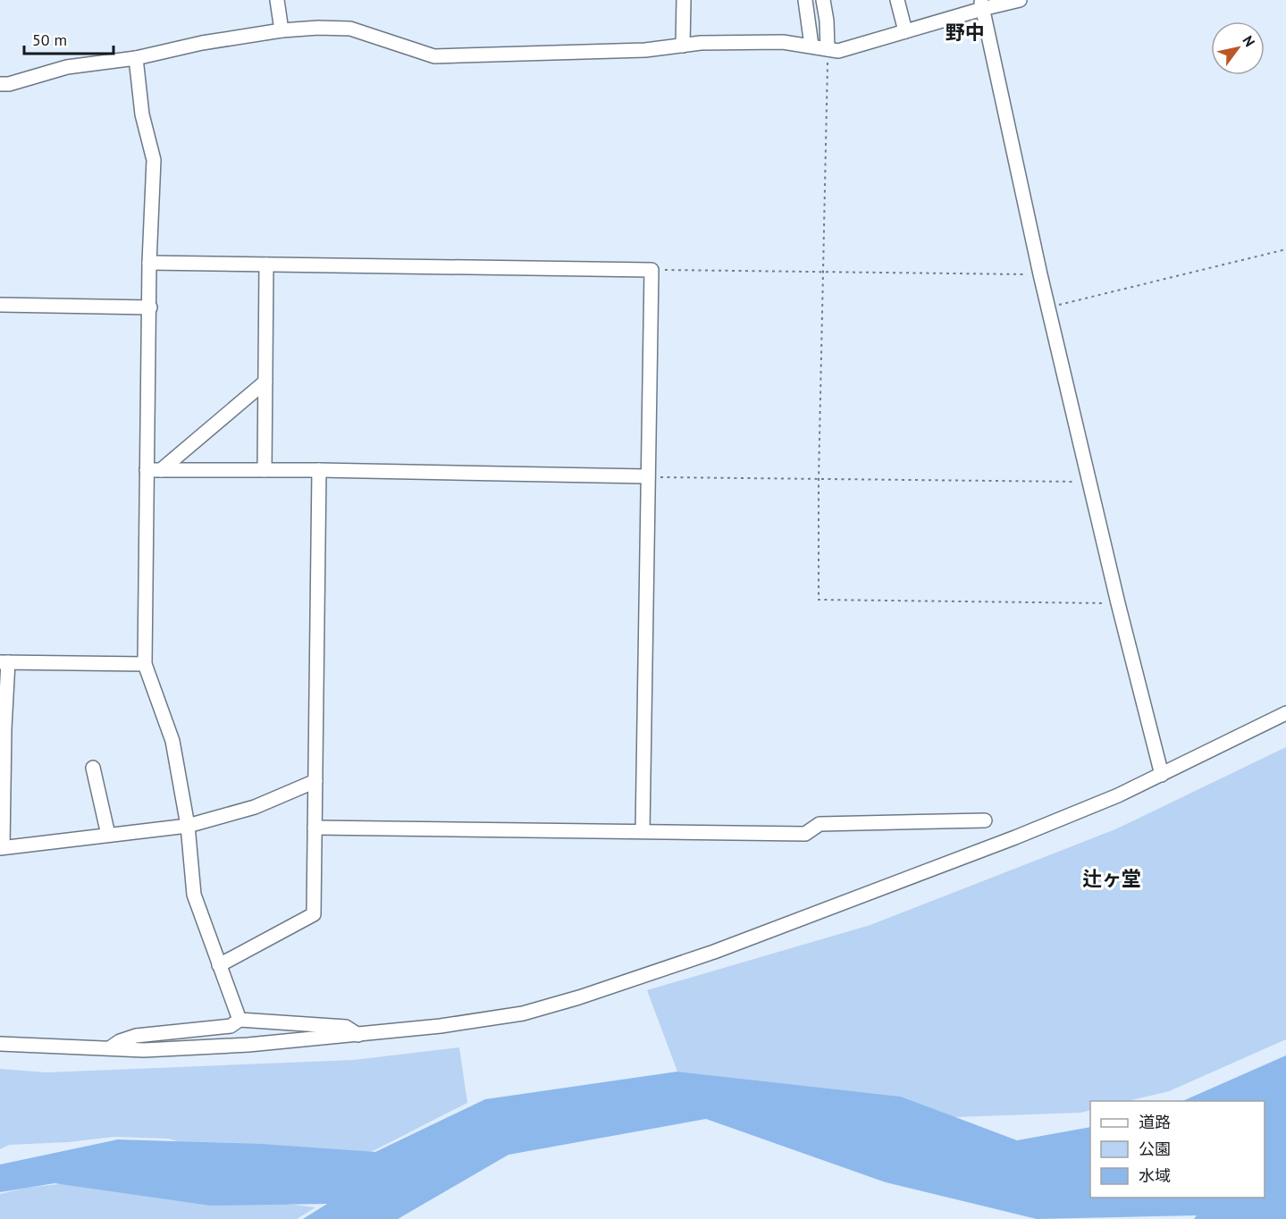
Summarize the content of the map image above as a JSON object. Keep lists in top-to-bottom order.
{
  "districts": ["野中", "辻ヶ堂"],
  "legend": ["道路", "公園", "水域"],
  "scale_bar": "50 m",
  "north": "top right"
}
